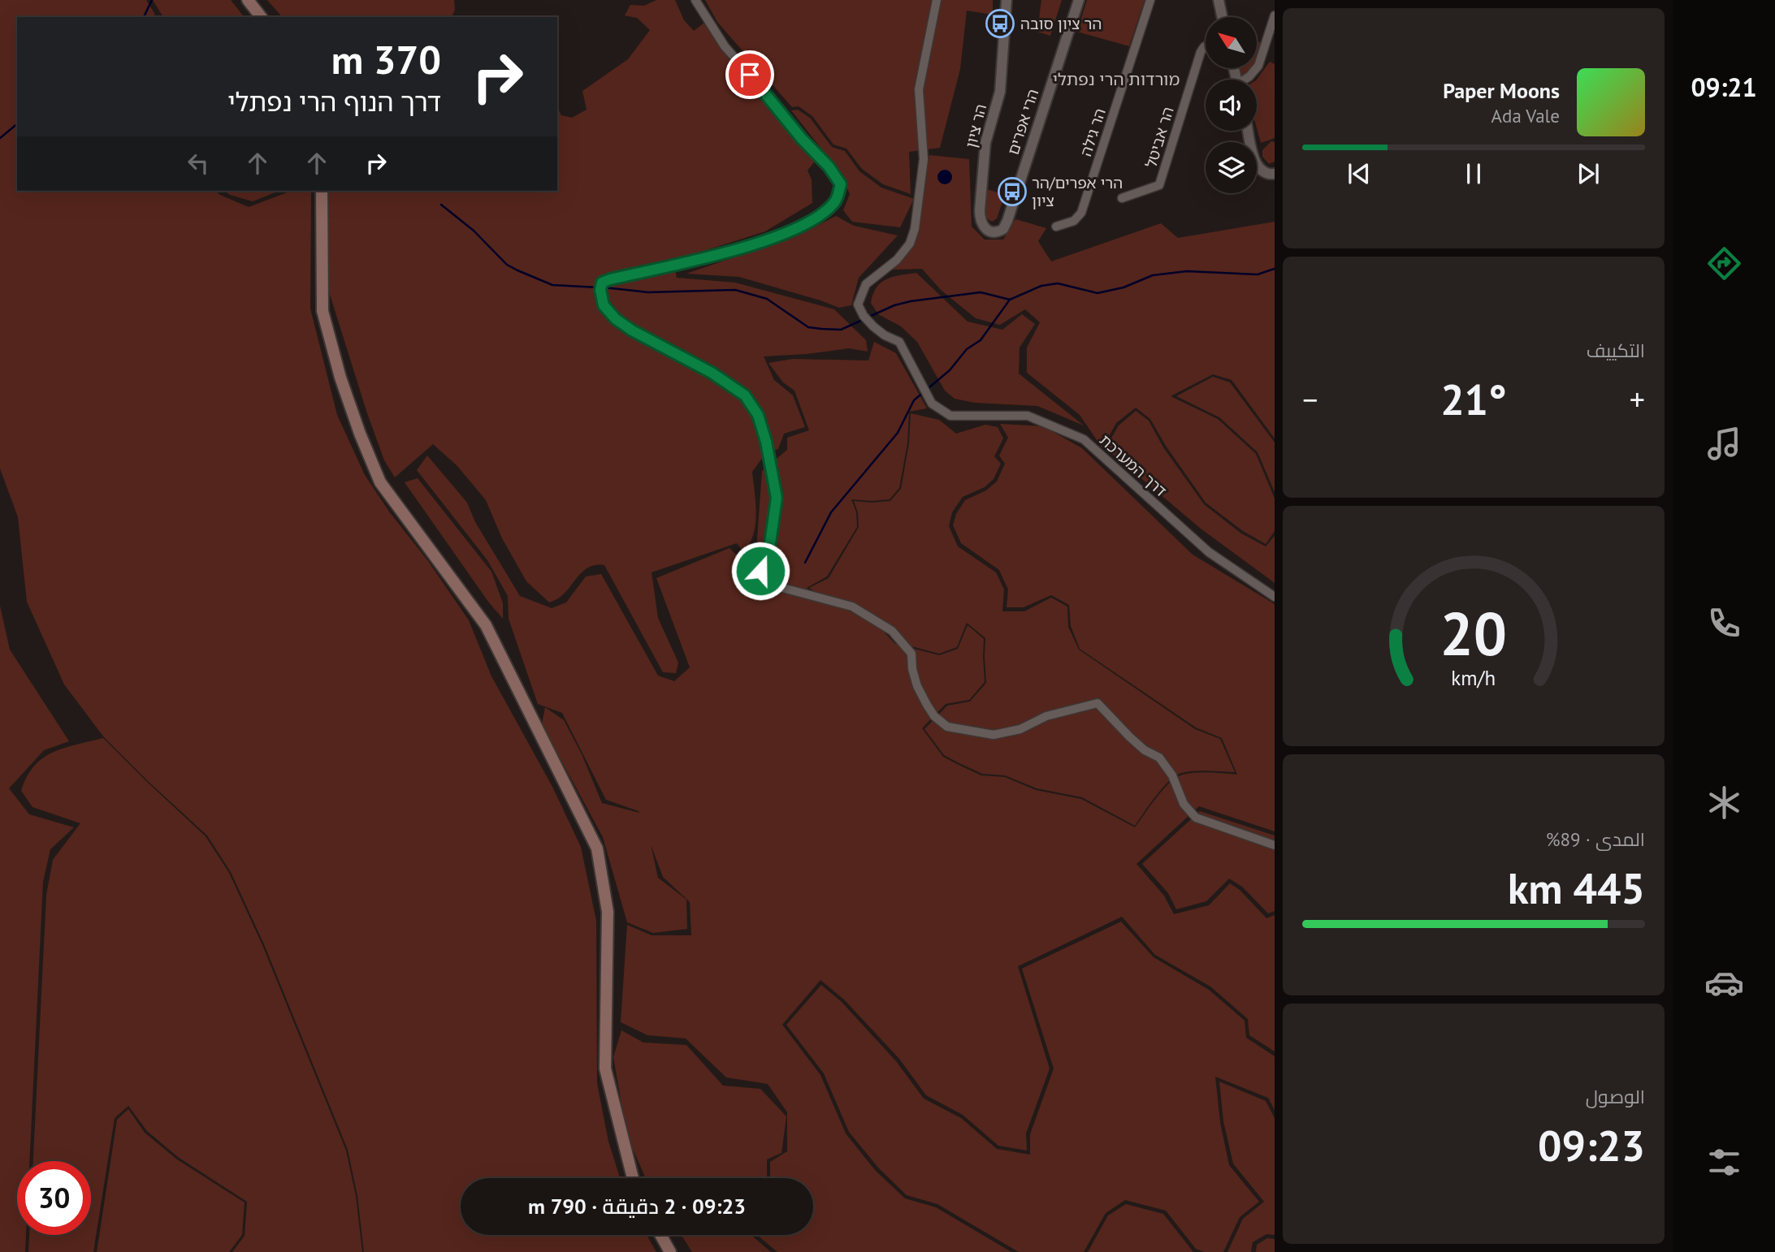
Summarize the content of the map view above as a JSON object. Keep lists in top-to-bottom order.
{
  "streets": {
    "street": [
      "הרי אפרים",
      "הר ציון",
      "הר גילה",
      "הר אביטל",
      "דרך המערכת"
    ]
  },
  "crossings": [
    ["הרי אפרים", "הר ציון"]
  ],
  "districts": ["מורדות הרי נפתלי"],
  "places": {
    "bus stop": ["הר ציון סובה", "הרי אפרים/הר ציון"]
  },
  "north": "top left",
  "page": {
    "tabs": "09:21",
    "turn": ["370 m", "דרך הנוף הרי נפתלי"],
    "song": ["Paper Moons", "Ada Vale"],
    "tile": [
      "التكييف",
      ["المدى · 89%", "445 km"],
      ["الوصول", "09:23"]
    ],
    "heat": ["−", "21°", "+"],
    "limit": "30",
    "trip": "09:23 · 2 دقيقة · 790 m",
    "gauge": ["20", "km/h"]
  }
}
